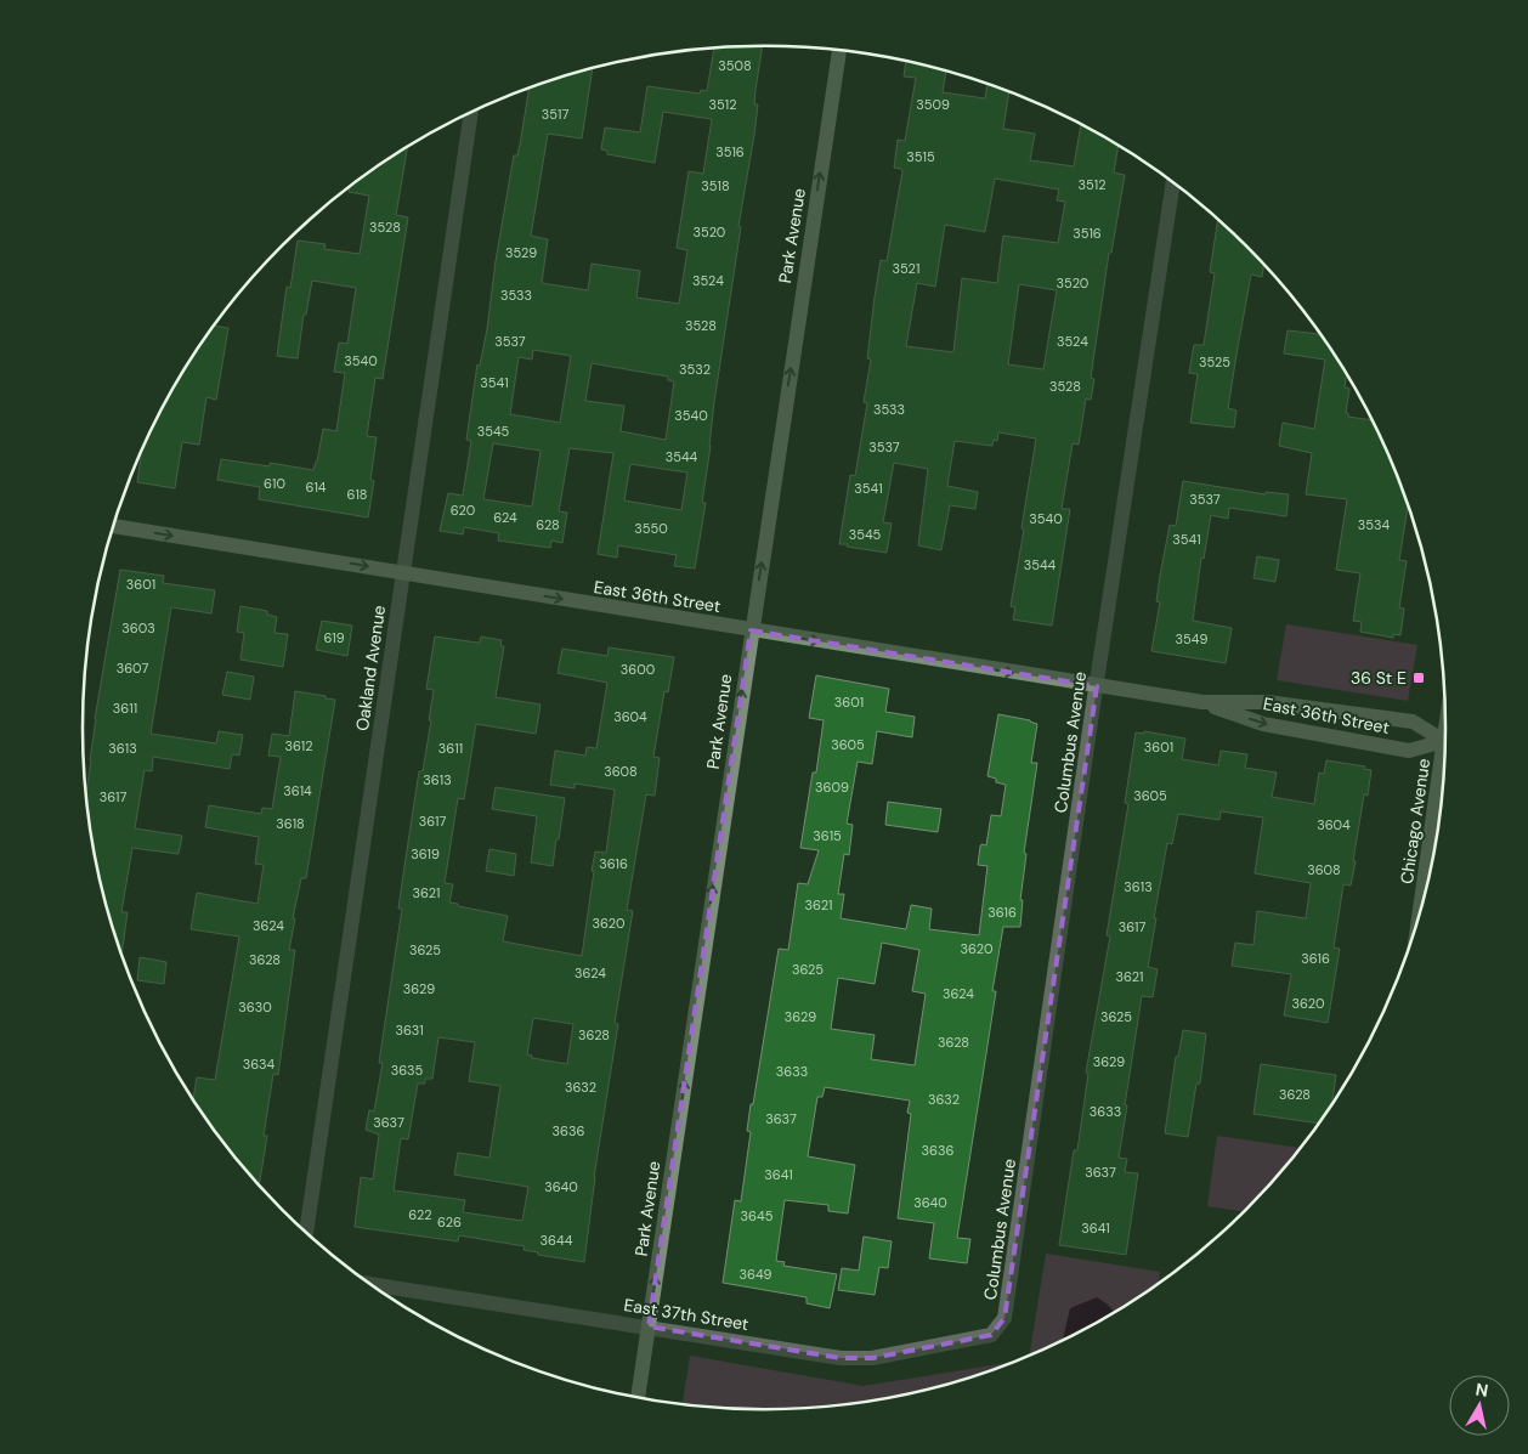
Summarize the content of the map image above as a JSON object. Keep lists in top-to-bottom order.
{
  "streets": {
    "street": [
      "Park Avenue",
      "East 36th Street",
      "Oakland Avenue",
      "Columbus Avenue",
      "Chicago Avenue",
      "East 37th Street"
    ]
  },
  "crossings": [
    ["Park Avenue", "East 36th Street"],
    ["Park Avenue", "East 37th Street"],
    ["East 36th Street", "Oakland Avenue"],
    ["East 36th Street", "Columbus Avenue"],
    ["Columbus Avenue", "East 37th Street"]
  ],
  "one_way": ["Park Avenue", "East 36th Street"],
  "places": {
    "transit": ["36 St E"]
  },
  "house_numbers": [
    "3508",
    "3512",
    "3509",
    "3517",
    "3516",
    "3515",
    "3512",
    "3518",
    "3528",
    "3520",
    "3516",
    "3529",
    "3521",
    "3524",
    "3520",
    "3533",
    "3528",
    "3537",
    "3524",
    "3540",
    "3525",
    "3532",
    "3541",
    "3528",
    "3533",
    "3540",
    "3545",
    "3537",
    "3544",
    "610",
    "614",
    "3541",
    "618",
    "3537",
    "620",
    "624",
    "3540",
    "628",
    "3534",
    "3550",
    "3545",
    "3541",
    "3544",
    "3601",
    "3603",
    "619",
    "3549",
    "3607",
    "3600",
    "3601",
    "3611",
    "3604",
    "3605",
    "3612",
    "3601",
    "3613",
    "3611",
    "3608",
    "3613",
    "3609",
    "3614",
    "3605",
    "3617",
    "3617",
    "3618",
    "3604",
    "3615",
    "3619",
    "3616",
    "3608",
    "3613",
    "3621",
    "3621",
    "3616",
    "3620",
    "3624",
    "3617",
    "3620",
    "3625",
    "3616",
    "3628",
    "3625",
    "3624",
    "3621",
    "3629",
    "3624",
    "3620",
    "3630",
    "3629",
    "3625",
    "3631",
    "3628",
    "3628",
    "3629",
    "3634",
    "3635",
    "3633",
    "3632",
    "3628",
    "3632",
    "3633",
    "3637",
    "3637",
    "3636",
    "3636",
    "3637",
    "3641",
    "3640",
    "3640",
    "622",
    "3645",
    "626",
    "3641",
    "3644",
    "3649"
  ],
  "north": "top"
}
